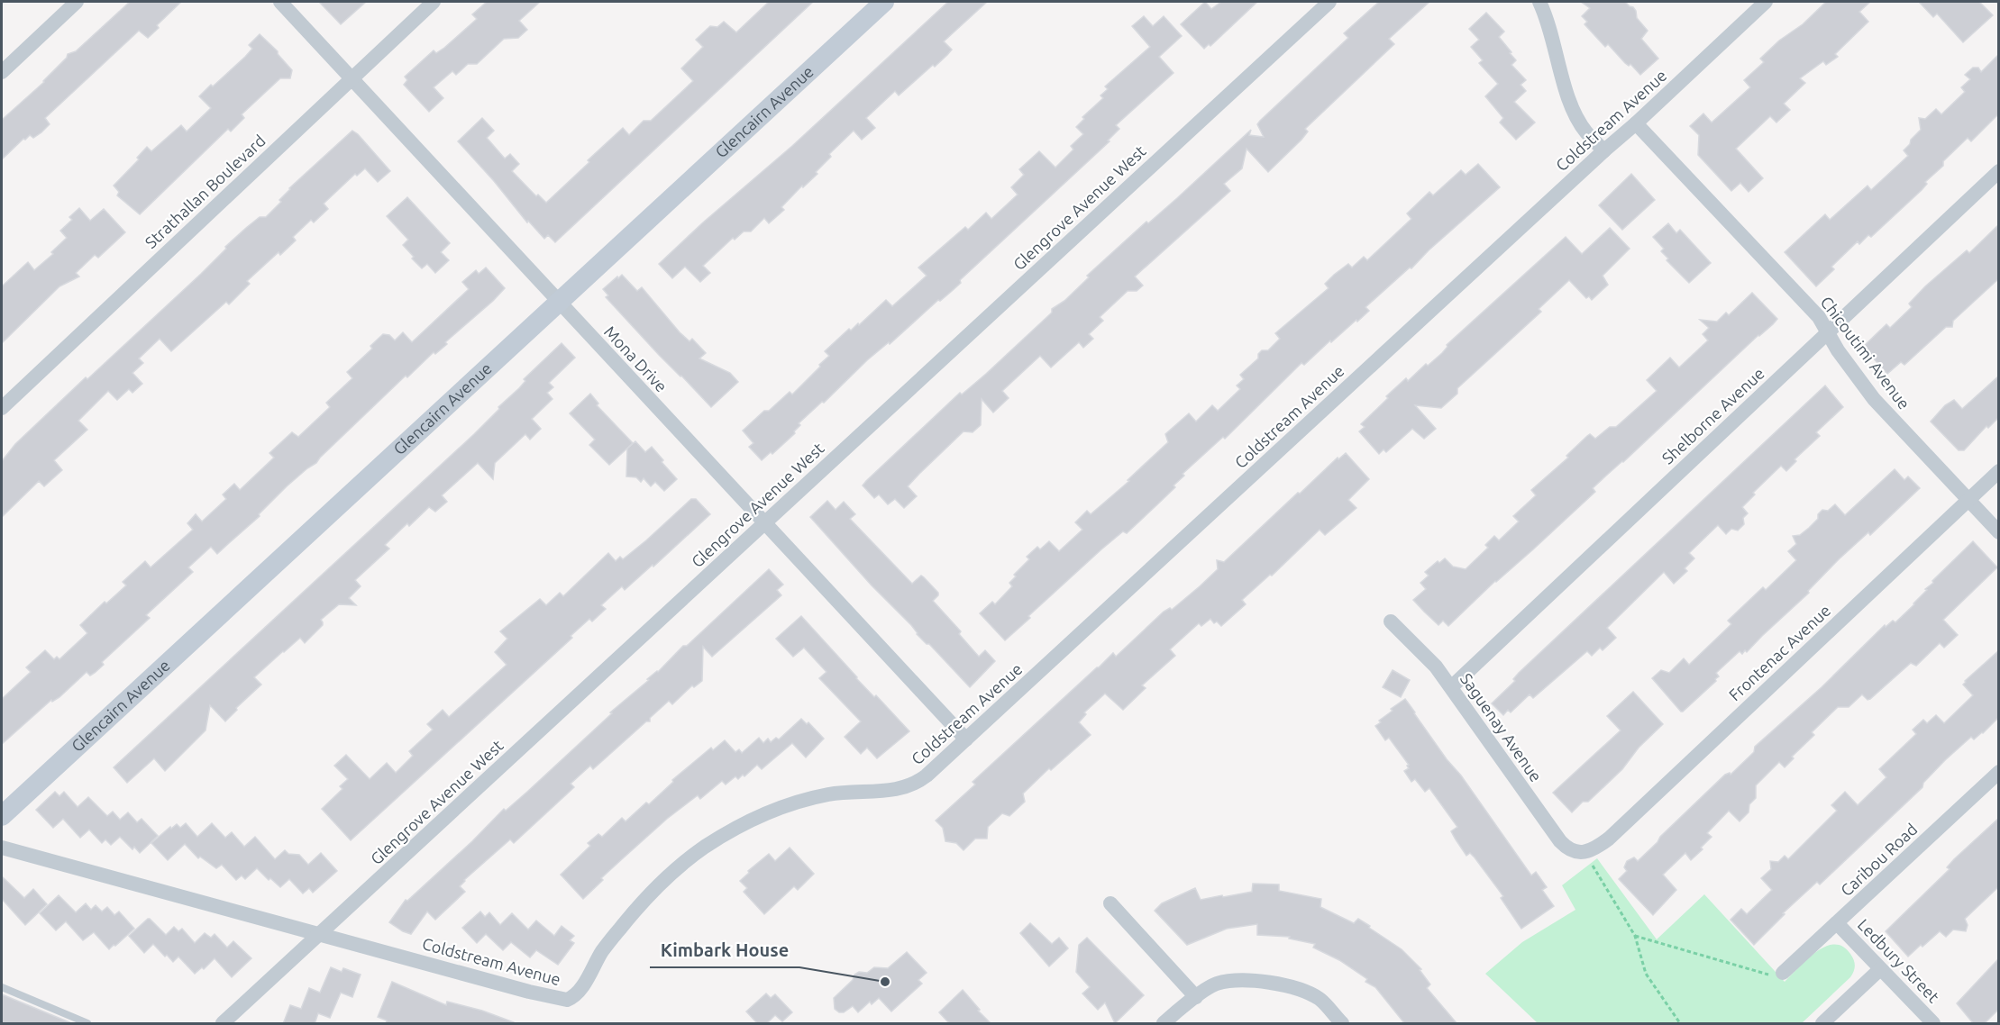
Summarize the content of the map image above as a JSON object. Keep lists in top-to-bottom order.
{
  "streets": {
    "street": [
      "Glencairn Avenue",
      "Coldstream Avenue",
      "Strathallan Boulevard",
      "Glengrove Avenue West",
      "Chicoutimi Avenue",
      "Mona Drive",
      "Shelborne Avenue",
      "Frontenac Avenue",
      "Saguenay Avenue",
      "Caribou Road",
      "Ledbury Street"
    ]
  },
  "crossings": [
    ["Glencairn Avenue", "Mona Drive"],
    ["Coldstream Avenue", "Glengrove Avenue West"],
    ["Coldstream Avenue", "Chicoutimi Avenue"],
    ["Coldstream Avenue", "Mona Drive"],
    ["Strathallan Boulevard", "Mona Drive"],
    ["Glengrove Avenue West", "Mona Drive"],
    ["Chicoutimi Avenue", "Shelborne Avenue"],
    ["Chicoutimi Avenue", "Frontenac Avenue"],
    ["Shelborne Avenue", "Saguenay Avenue"],
    ["Frontenac Avenue", "Saguenay Avenue"],
    ["Caribou Road", "Ledbury Street"]
  ],
  "places": ["Kimbark House"]
}
